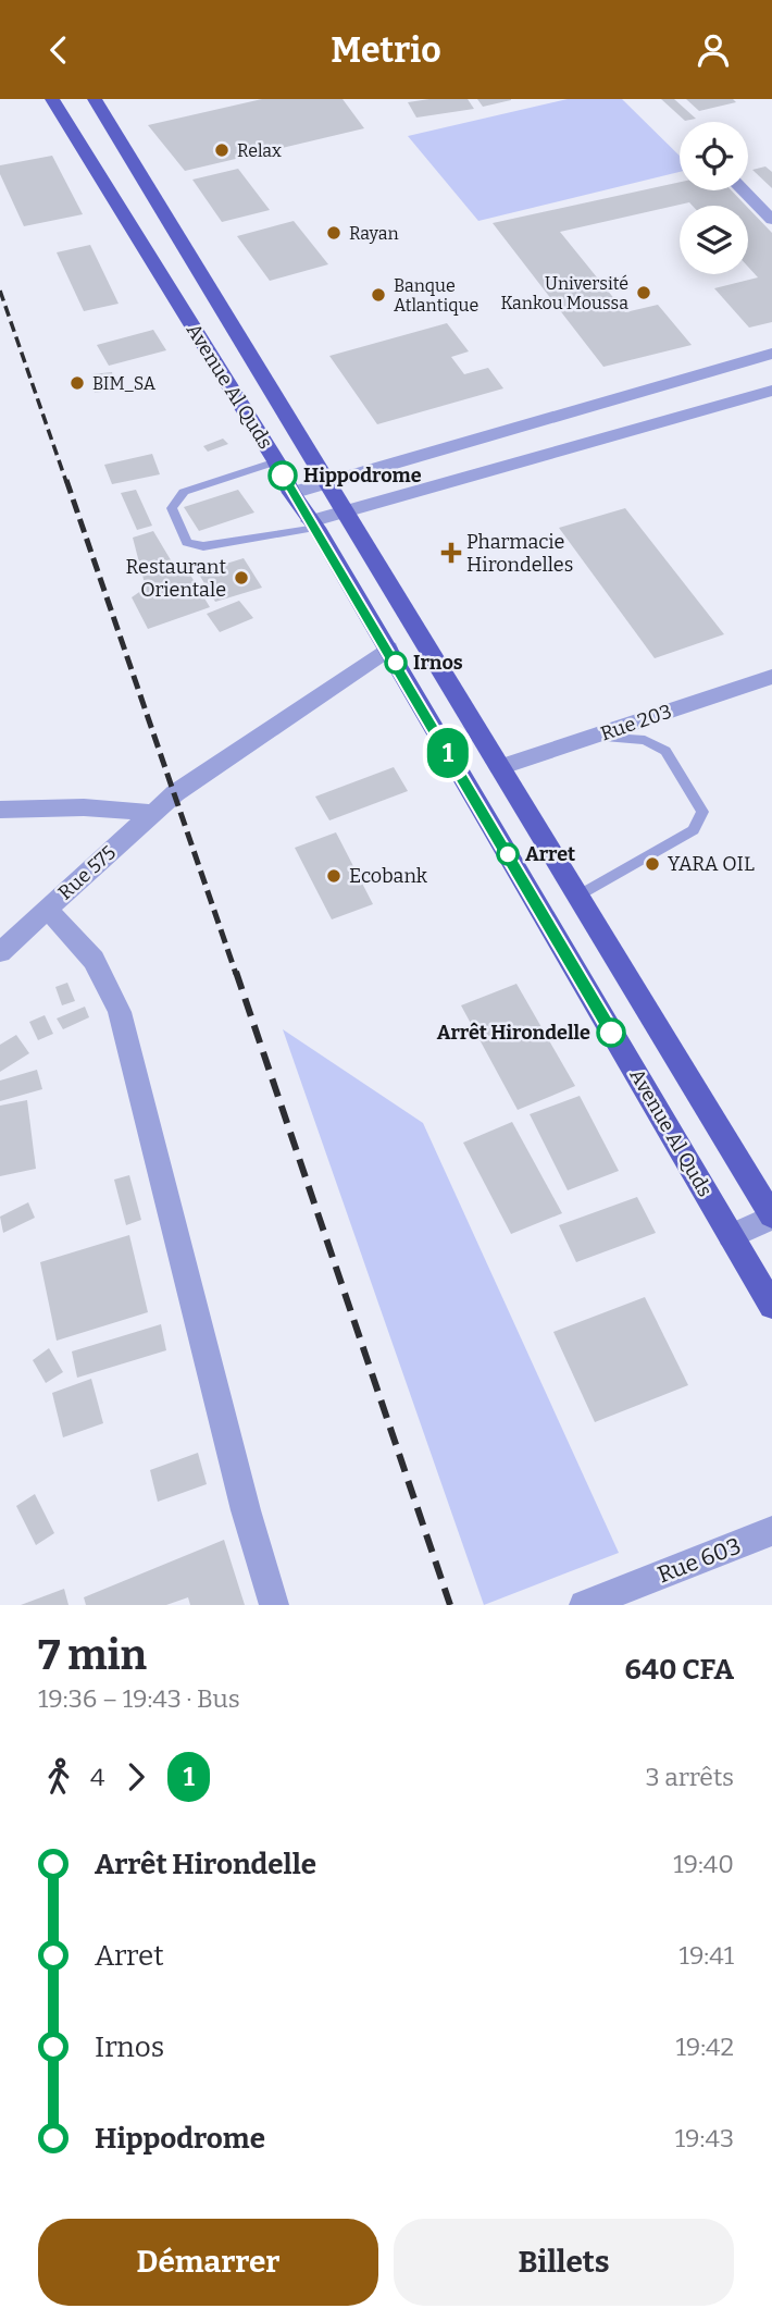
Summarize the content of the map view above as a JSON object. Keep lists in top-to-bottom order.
{
  "streets": {
    "main road": ["Avenue Al Quds"],
    "street": ["Rue 203", "Rue 575", "Rue 603"]
  },
  "crossings": [
    ["Avenue Al Quds", "Rue 203"],
    ["Avenue Al Quds", "Rue 575"]
  ],
  "places": {
    "other": [
      "Relax",
      "Rayan",
      "Université Kankou Moussa",
      "Banque Atlantique",
      "BIM_SA",
      "Hippodrome",
      "Restaurant Orientale",
      "Irnos",
      "Arret",
      "YARA OIL",
      "Ecobank",
      "Arrêt Hirondelle"
    ],
    "health": ["Pharmacie Hirondelles"]
  },
  "lines": ["bus line 1"],
  "page": {
    "header": "Metrio",
    "on_map": "1",
    "heading": ["7 min", "19:36 – 19:43 · Bus", "640 CFA"],
    "legs": ["4", "1", "3 arrêts"],
    "list": [
      {
        "name": "Arrêt Hirondelle",
        "value": "19:40"
      },
      {
        "name": "Arret",
        "value": "19:41"
      },
      {
        "name": "Irnos",
        "value": "19:42"
      },
      {
        "name": "Hippodrome",
        "value": "19:43"
      }
    ],
    "buttons": ["Démarrer", "Billets"]
  }
}
